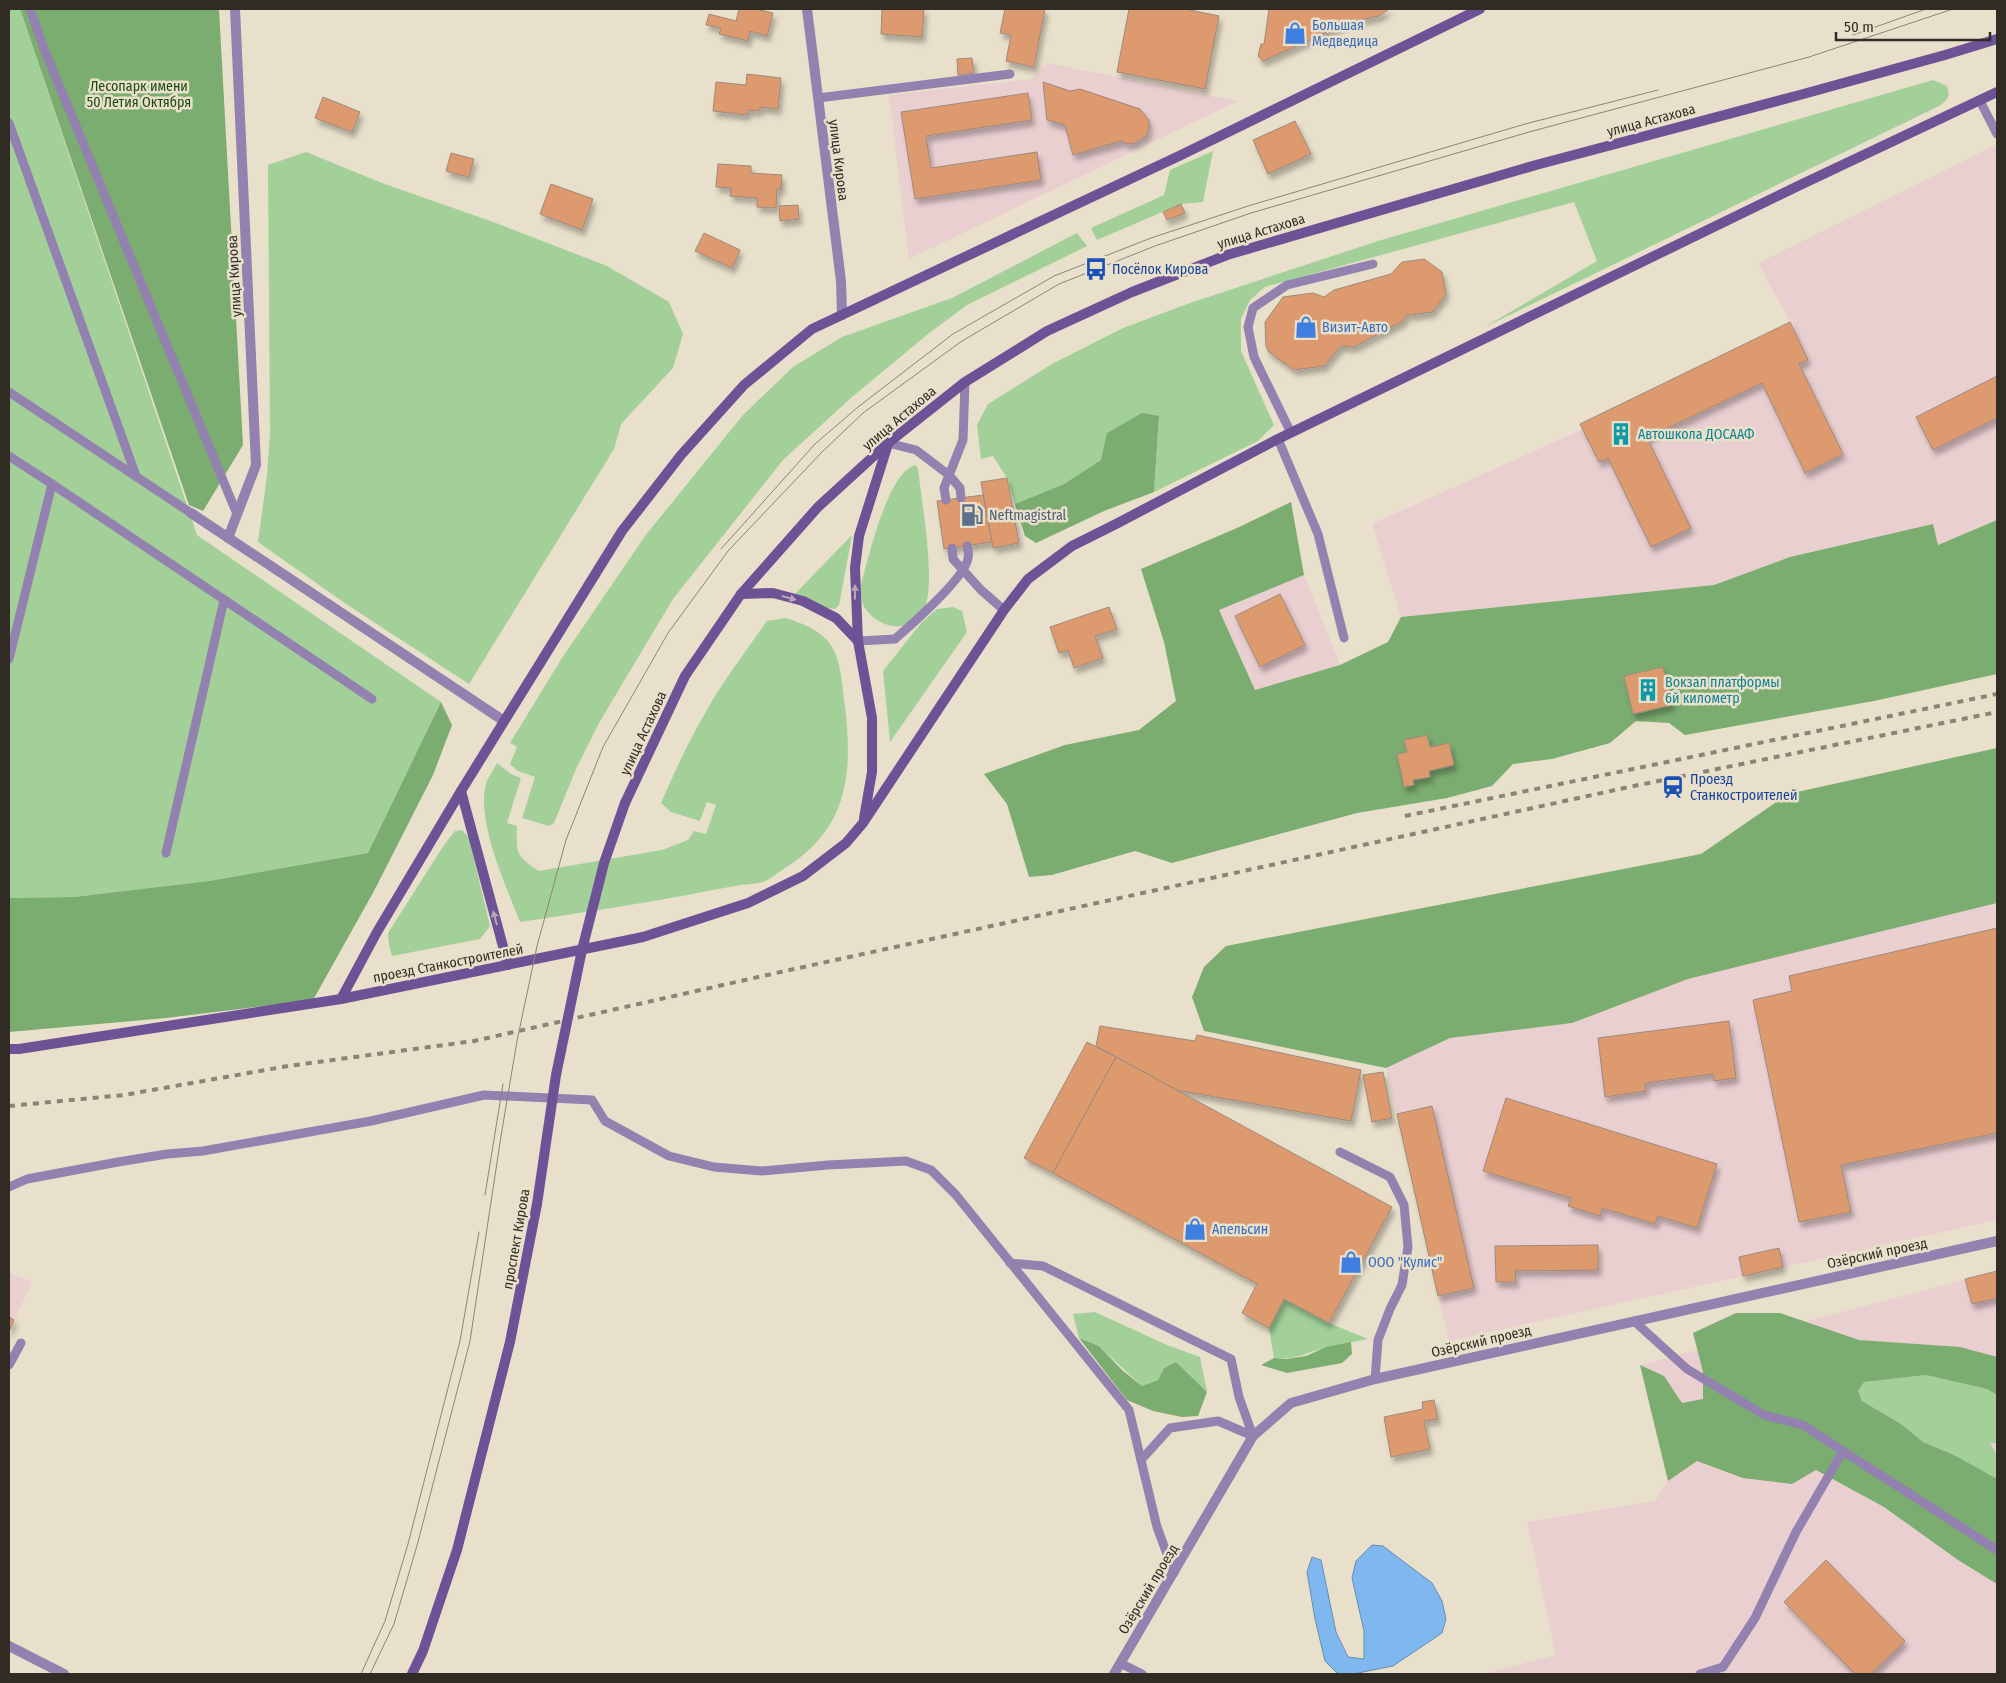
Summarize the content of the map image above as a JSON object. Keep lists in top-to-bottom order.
{
  "streets": {
    "main road": ["улица Астахова", "проезд Станкостроителей", "проспект Кирова"],
    "street": ["улица Кирова", "Озёрский проезд"]
  },
  "crossings": [
    ["улица Астахова", "проспект Кирова"]
  ],
  "parks": ["Лесопарк имени 50 Летия Октября"],
  "places": {
    "shop": [
      "Большая Медведица",
      "Визит-Авто",
      "Апельсин",
      "ООО \"Кулис\""
    ],
    "bus stop": ["Посёлок Кирова"],
    "building": ["Автошкола ДОСААФ", "Вокзал платформы 6й километр"],
    "fuel station": ["Neftmagistral"],
    "station": ["Проезд Станкостроителей"]
  },
  "scale_bar": "50 m"
}
